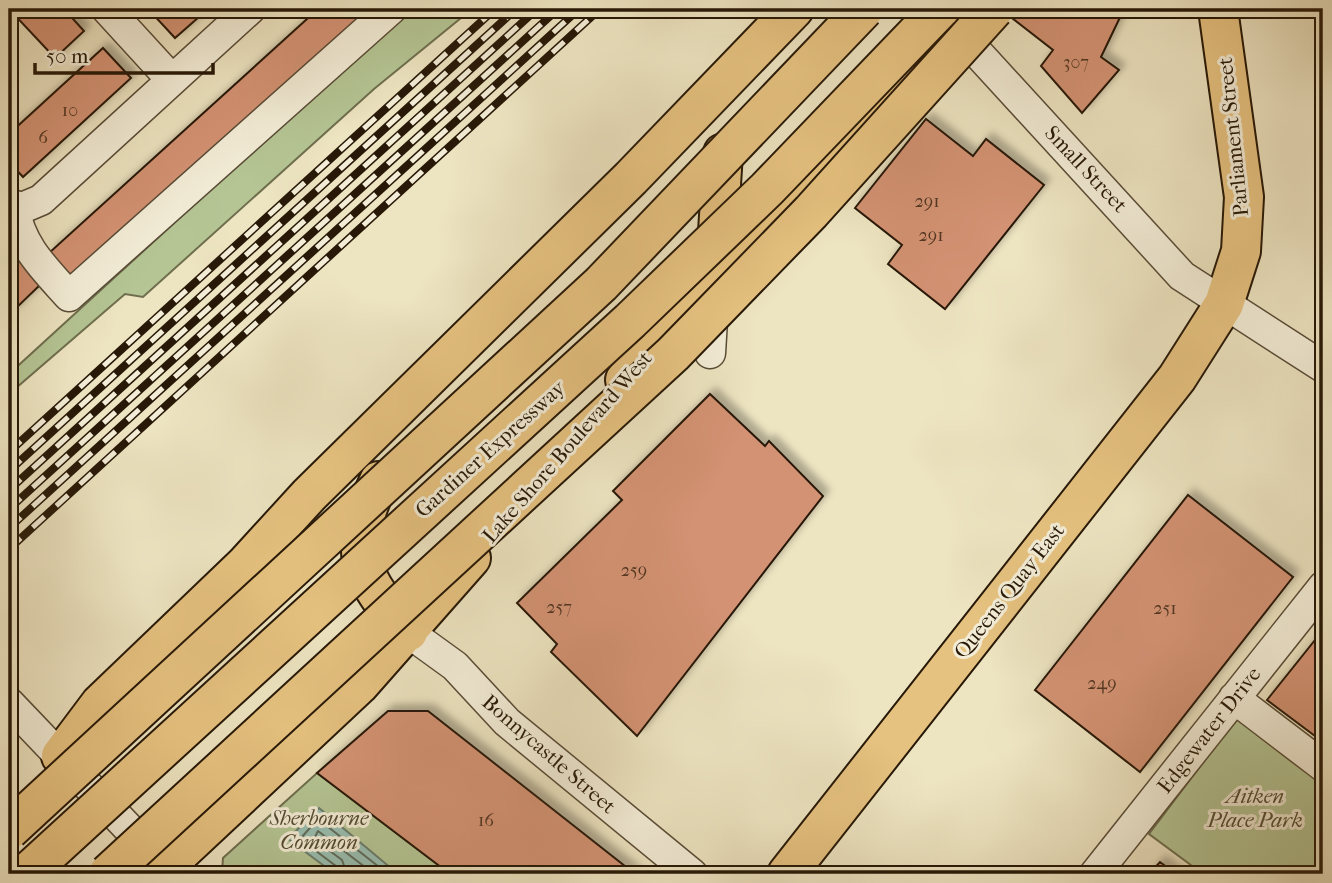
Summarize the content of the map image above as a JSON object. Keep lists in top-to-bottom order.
{
  "streets": {
    "main road": [
      "Parliament Street",
      "Lake Shore Boulevard West",
      "Gardiner Expressway",
      "Queens Quay East"
    ],
    "street": ["Small Street", "Edgewater Drive", "Bonnycastle Street"]
  },
  "crossings": [
    ["Parliament Street", "Small Street"],
    ["Parliament Street", "Queens Quay East"],
    ["Small Street", "Lake Shore Boulevard West"],
    ["Small Street", "Gardiner Expressway"],
    ["Small Street", "Queens Quay East"],
    ["Lake Shore Boulevard West", "Gardiner Expressway"],
    ["Lake Shore Boulevard West", "Bonnycastle Street"]
  ],
  "parks": ["Aitken Place Park", "Sherbourne Common"],
  "house_numbers": [
    "307",
    "10",
    "6",
    "291",
    "291",
    "259",
    "257",
    "251",
    "249",
    "16"
  ],
  "scale_bar": "50 m"
}
